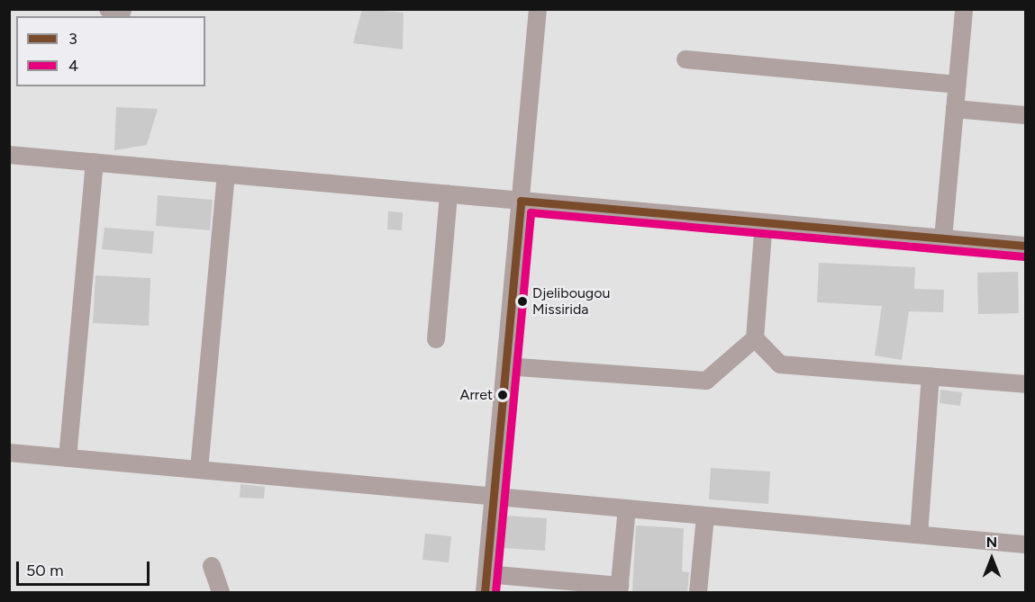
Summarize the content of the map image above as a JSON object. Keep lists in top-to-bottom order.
{
  "places": ["Djelibougou Missirida", "Arret"],
  "lines": ["transit line 3", "transit line 4"],
  "legend": ["3", "4"],
  "scale_bar": "50 m",
  "north": "top"
}
